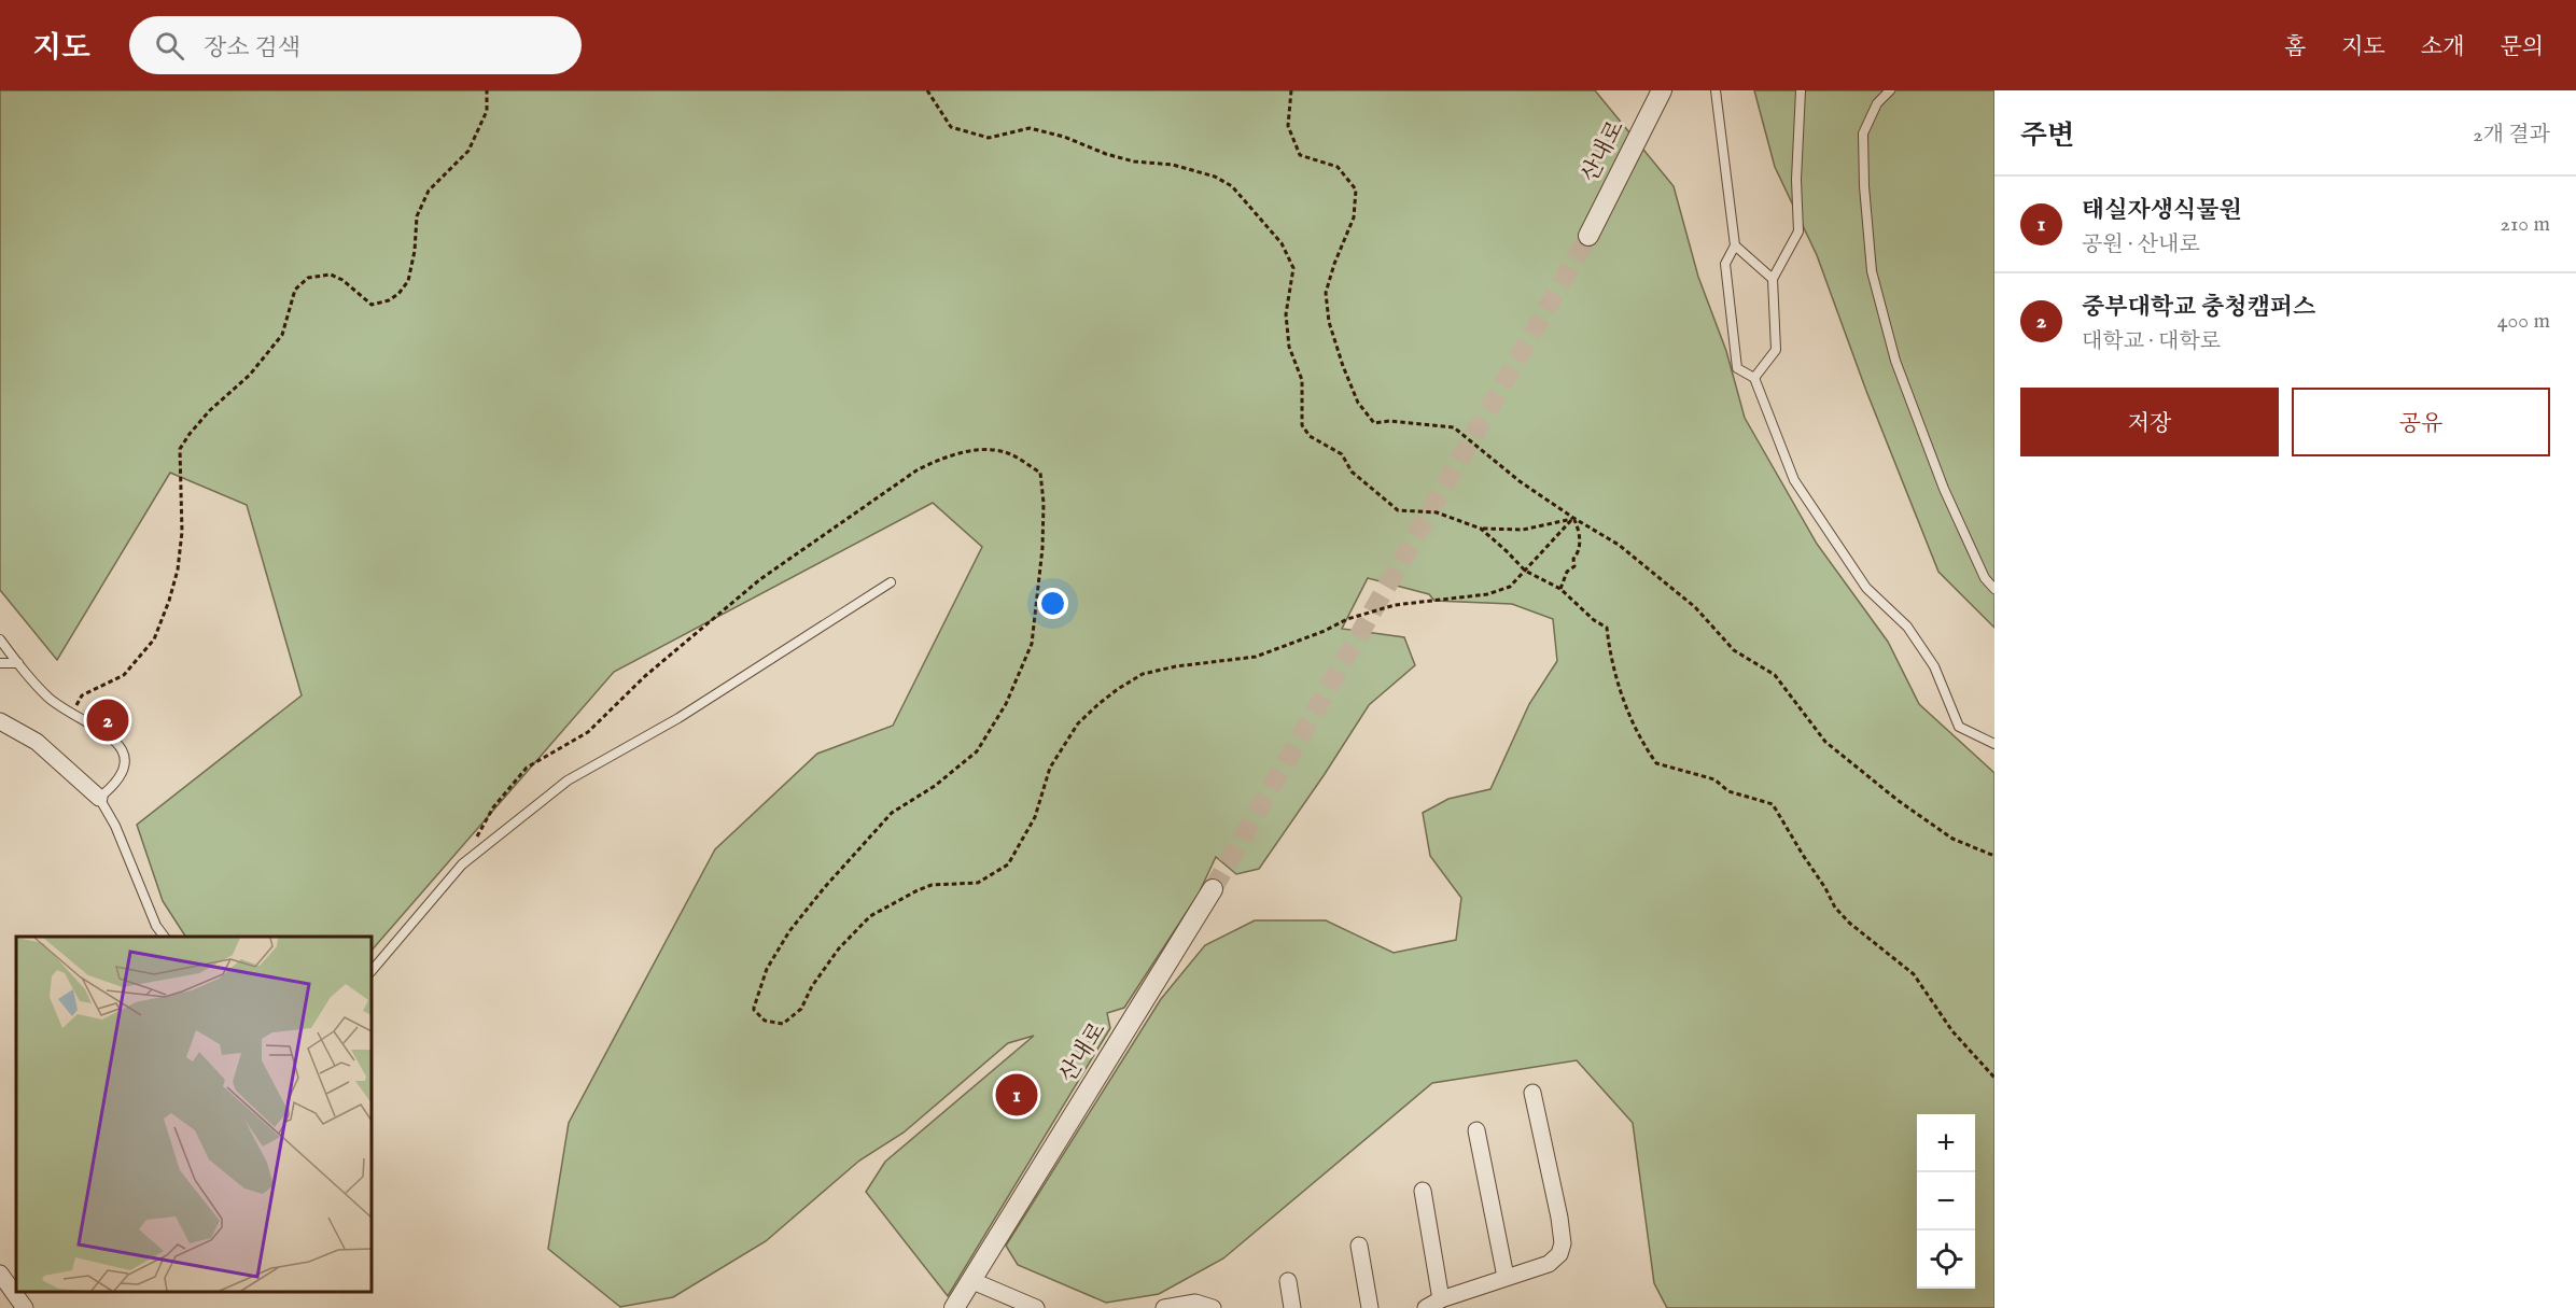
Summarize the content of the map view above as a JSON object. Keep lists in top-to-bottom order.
{
  "streets": {
    "street": ["산내로"]
  },
  "page": {
    "header": "지도",
    "search": "장소 검색",
    "nav": [
      "홈",
      "지도",
      "소개",
      "문의"
    ],
    "heading": ["주변", "2개 결과"],
    "list": [
      {
        "mark": "1",
        "name": "태실자생식물원",
        "note": "공원 · 산내로",
        "value": "210 m"
      },
      {
        "mark": "2",
        "name": "중부대학교 충청캠퍼스",
        "note": "대학교 · 대학로",
        "value": "400 m"
      }
    ],
    "buttons": ["저장", "공유"],
    "pins": ["2", "1"],
    "map_buttons": ["+", "−"]
  }
}
